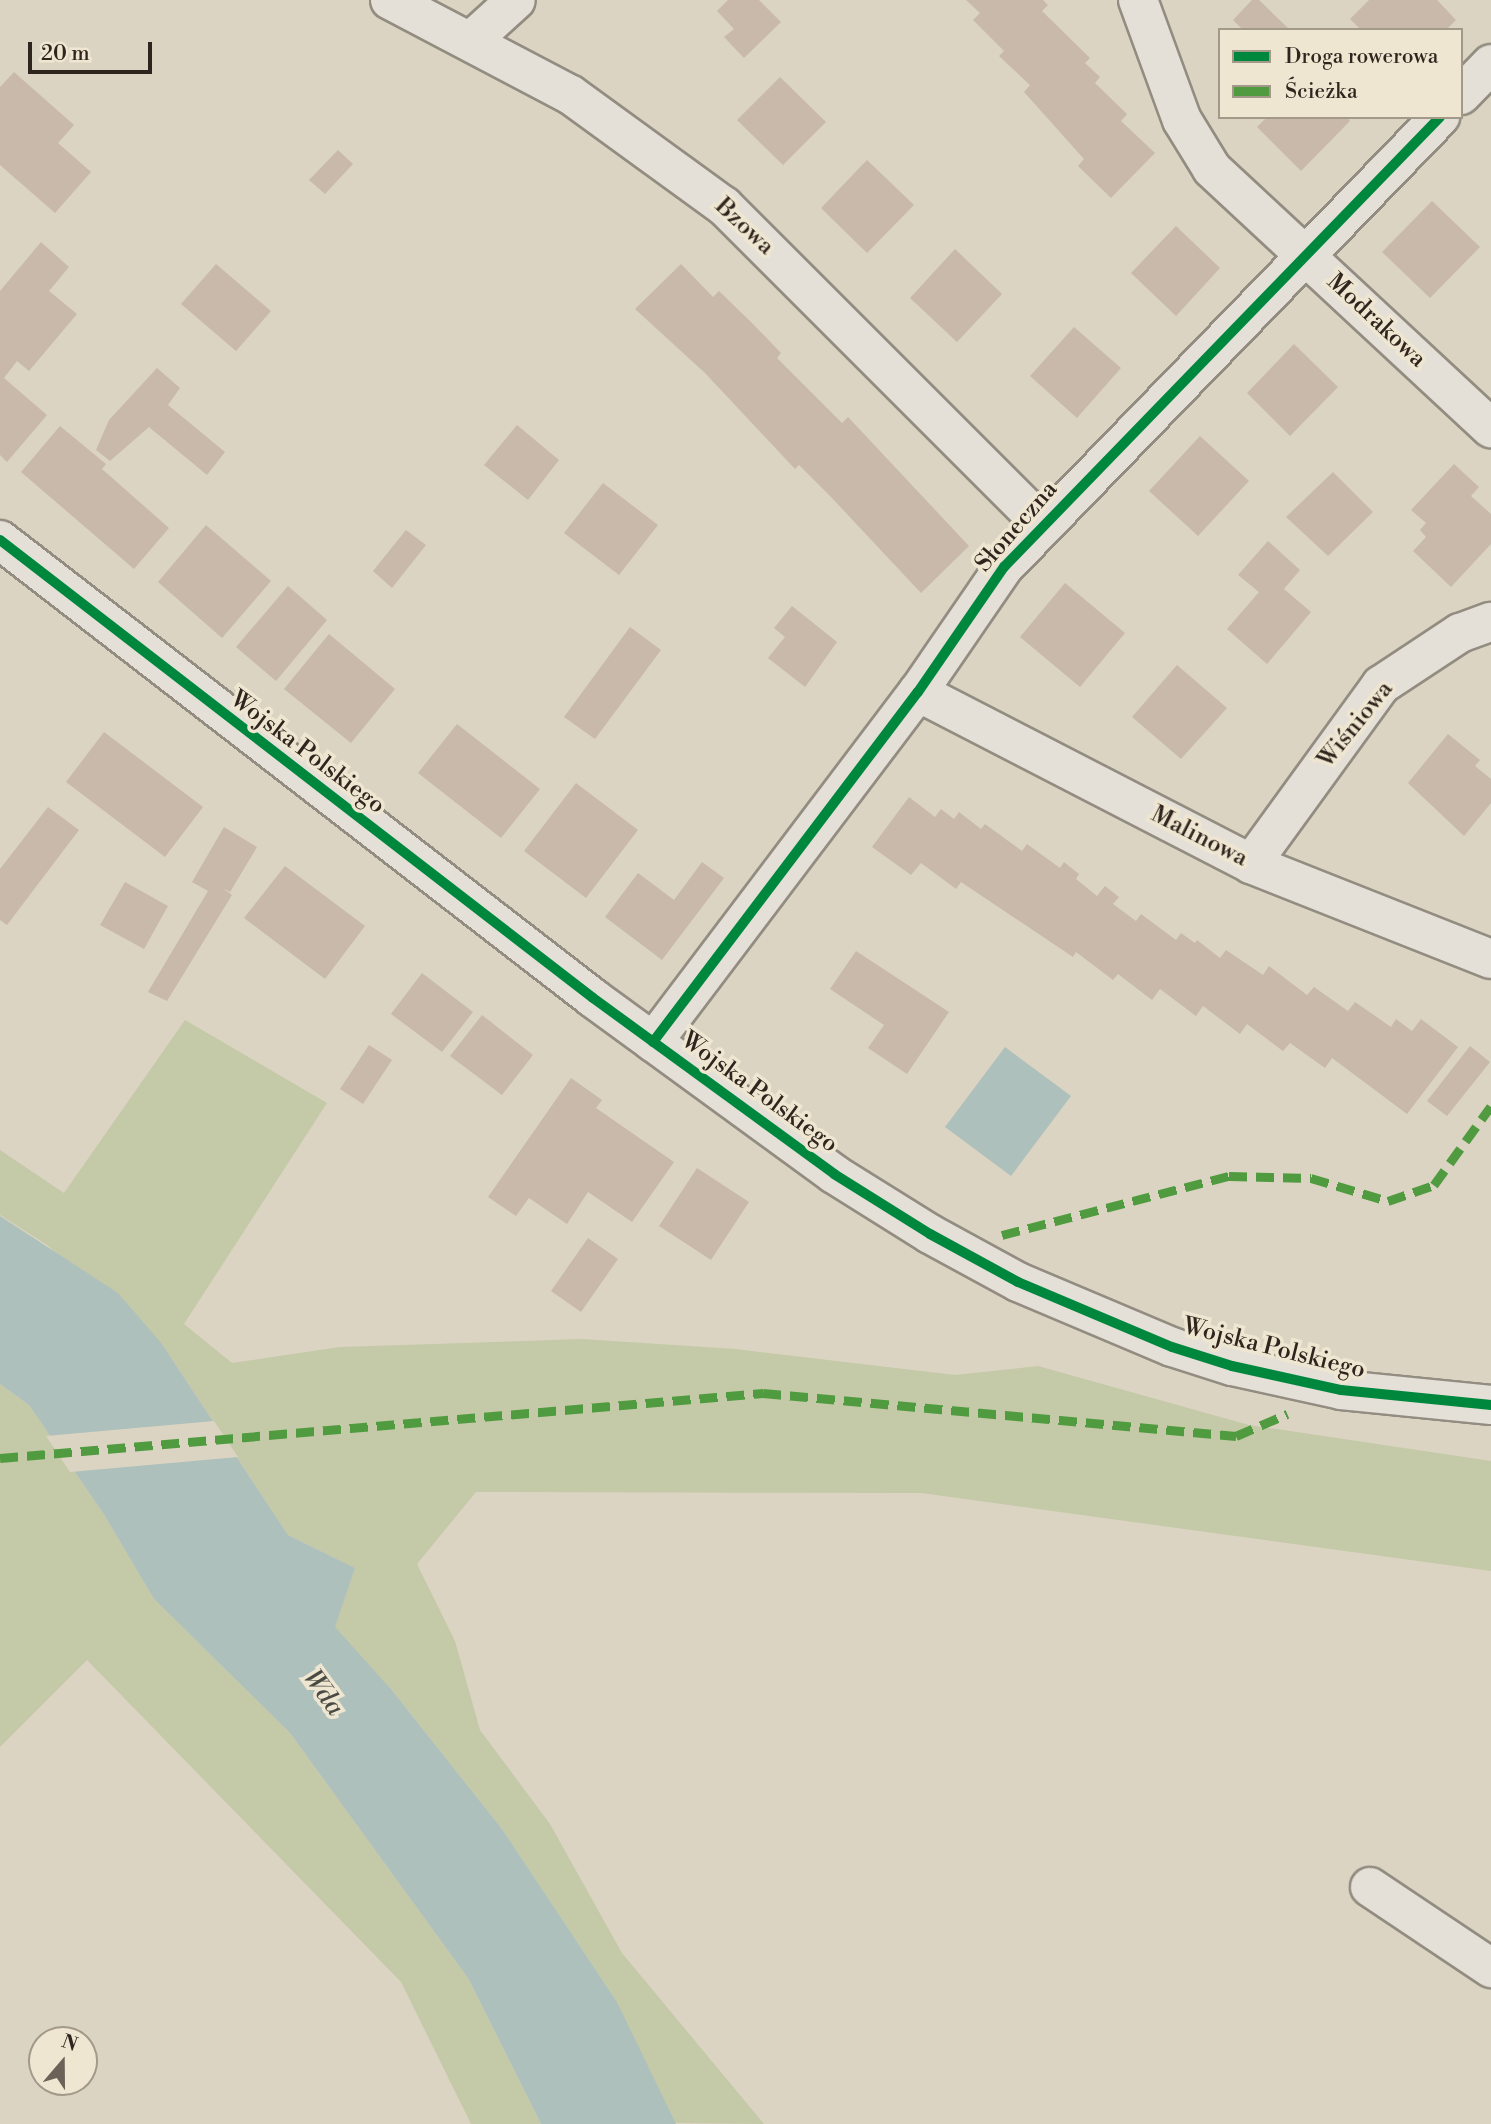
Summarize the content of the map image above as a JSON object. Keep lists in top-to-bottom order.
{
  "streets": {
    "street": [
      "Bzowa",
      "Modrakowa",
      "Słoneczna",
      "Wiśniowa",
      "Wojska Polskiego",
      "Malinowa"
    ]
  },
  "crossings": [
    ["Bzowa", "Słoneczna"],
    ["Modrakowa", "Słoneczna"],
    ["Słoneczna", "Wojska Polskiego"],
    ["Słoneczna", "Malinowa"],
    ["Wiśniowa", "Malinowa"]
  ],
  "water": ["Wda"],
  "legend": ["Droga rowerowa", "Ścieżka"],
  "scale_bar": "20 m",
  "north": "top"
}
